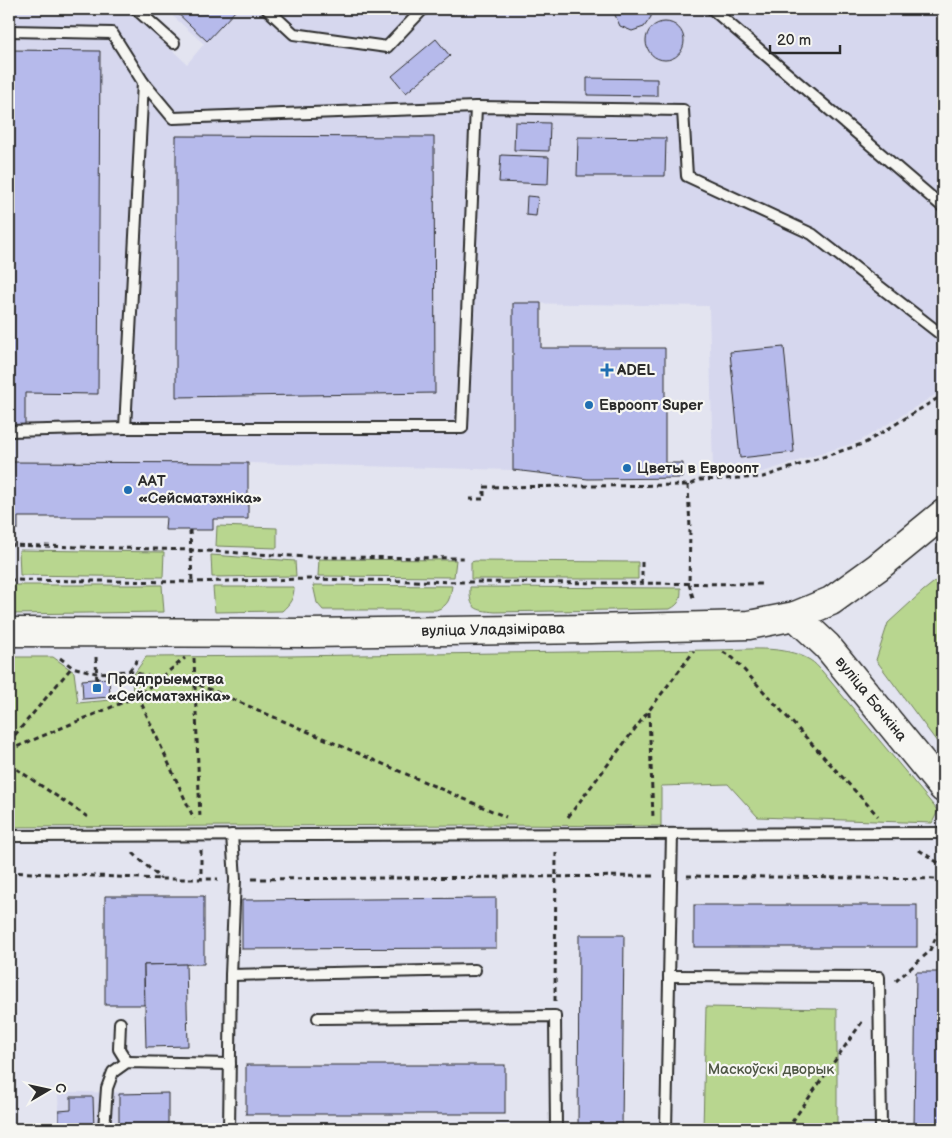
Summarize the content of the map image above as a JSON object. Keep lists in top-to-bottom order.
{
  "streets": {
    "main road": ["вуліца Уладзімірава", "вуліца Бочкіна"]
  },
  "crossings": [
    ["вуліца Уладзімірава", "вуліца Бочкіна"]
  ],
  "parks": ["Маскоўскі дворык"],
  "places": {
    "health": ["ADEL"],
    "other": ["Евроопт Super", "Цветы в Евроопт", "ААТ «Сейсматэхніка»"],
    "transit": ["Прадпрыемства «Сейсматэхніка»"]
  },
  "scale_bar": "20 m",
  "north": "right"
}
